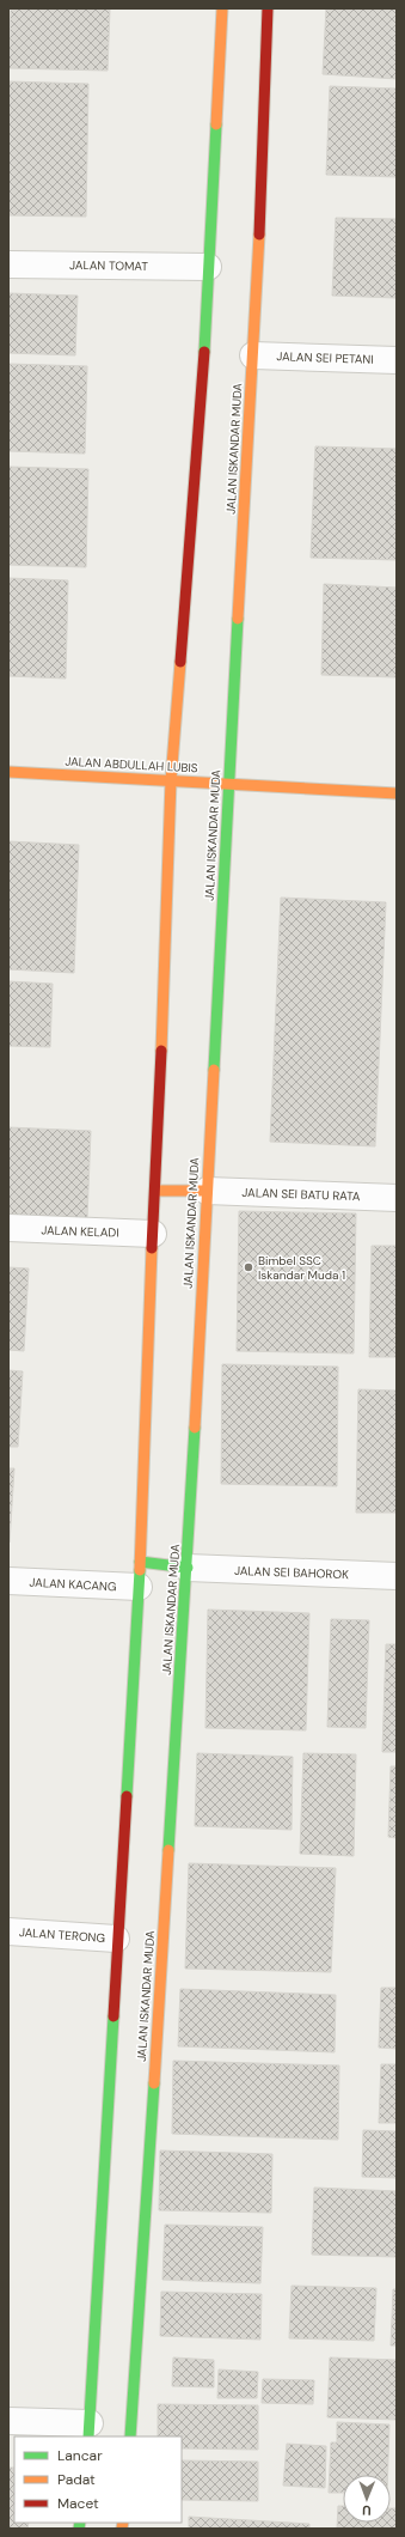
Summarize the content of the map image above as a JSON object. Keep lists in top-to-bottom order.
{
  "streets": {
    "main road": ["JALAN ISKANDAR MUDA", "JALAN ABDULLAH LUBIS"],
    "street": [
      "JALAN TOMAT",
      "JALAN SEI PETANI",
      "JALAN SEI BATU RATA",
      "JALAN KELADI",
      "JALAN SEI BAHOROK",
      "JALAN KACANG",
      "JALAN TERONG"
    ]
  },
  "crossings": [
    ["JALAN SEI PETANI", "JALAN ISKANDAR MUDA"],
    ["JALAN ISKANDAR MUDA", "JALAN ABDULLAH LUBIS"],
    ["JALAN ISKANDAR MUDA", "JALAN SEI BATU RATA"],
    ["JALAN ISKANDAR MUDA", "JALAN SEI BAHOROK"]
  ],
  "places": ["Bimbel SSC Iskandar Muda 1"],
  "legend": ["Lancar", "Padat", "Macet"],
  "north": "bottom"
}
